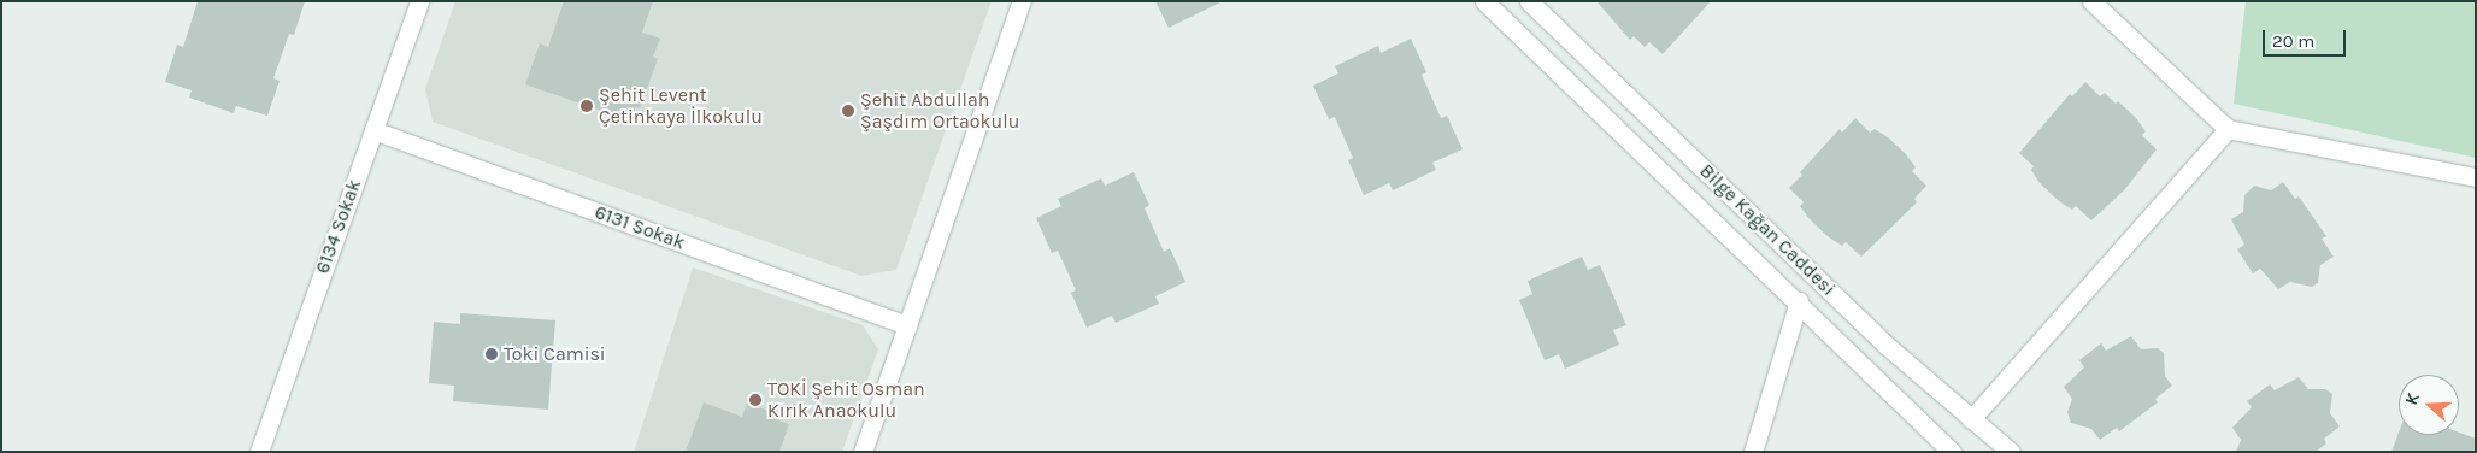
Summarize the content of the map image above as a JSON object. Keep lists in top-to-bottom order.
{
  "streets": {
    "street": ["6134 Sokak", "6131 Sokak", "Bilge Kağan Caddesi"]
  },
  "crossings": [
    ["6134 Sokak", "6131 Sokak"]
  ],
  "places": [
    "Şehit Levent Çetinkaya İlkokulu",
    "Şehit Abdullah Şaşdım Ortaokulu",
    "Toki Camisi",
    "TOKİ Şehit Osman Kırık Anaokulu"
  ],
  "scale_bar": "20 m",
  "north": "left"
}
